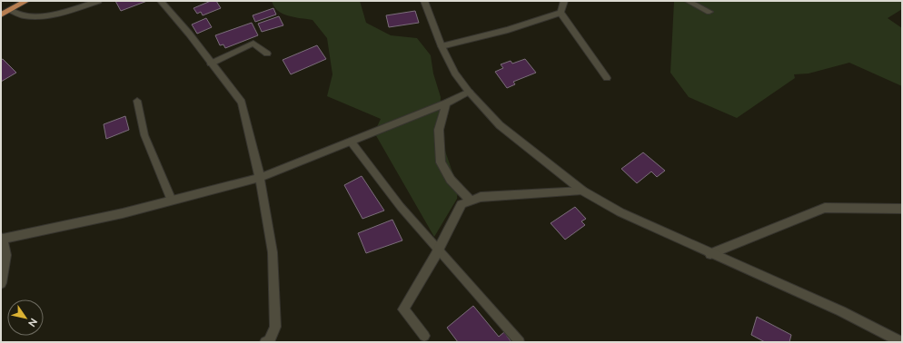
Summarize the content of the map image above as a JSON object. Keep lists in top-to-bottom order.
{
  "north": "bottom right"
}
